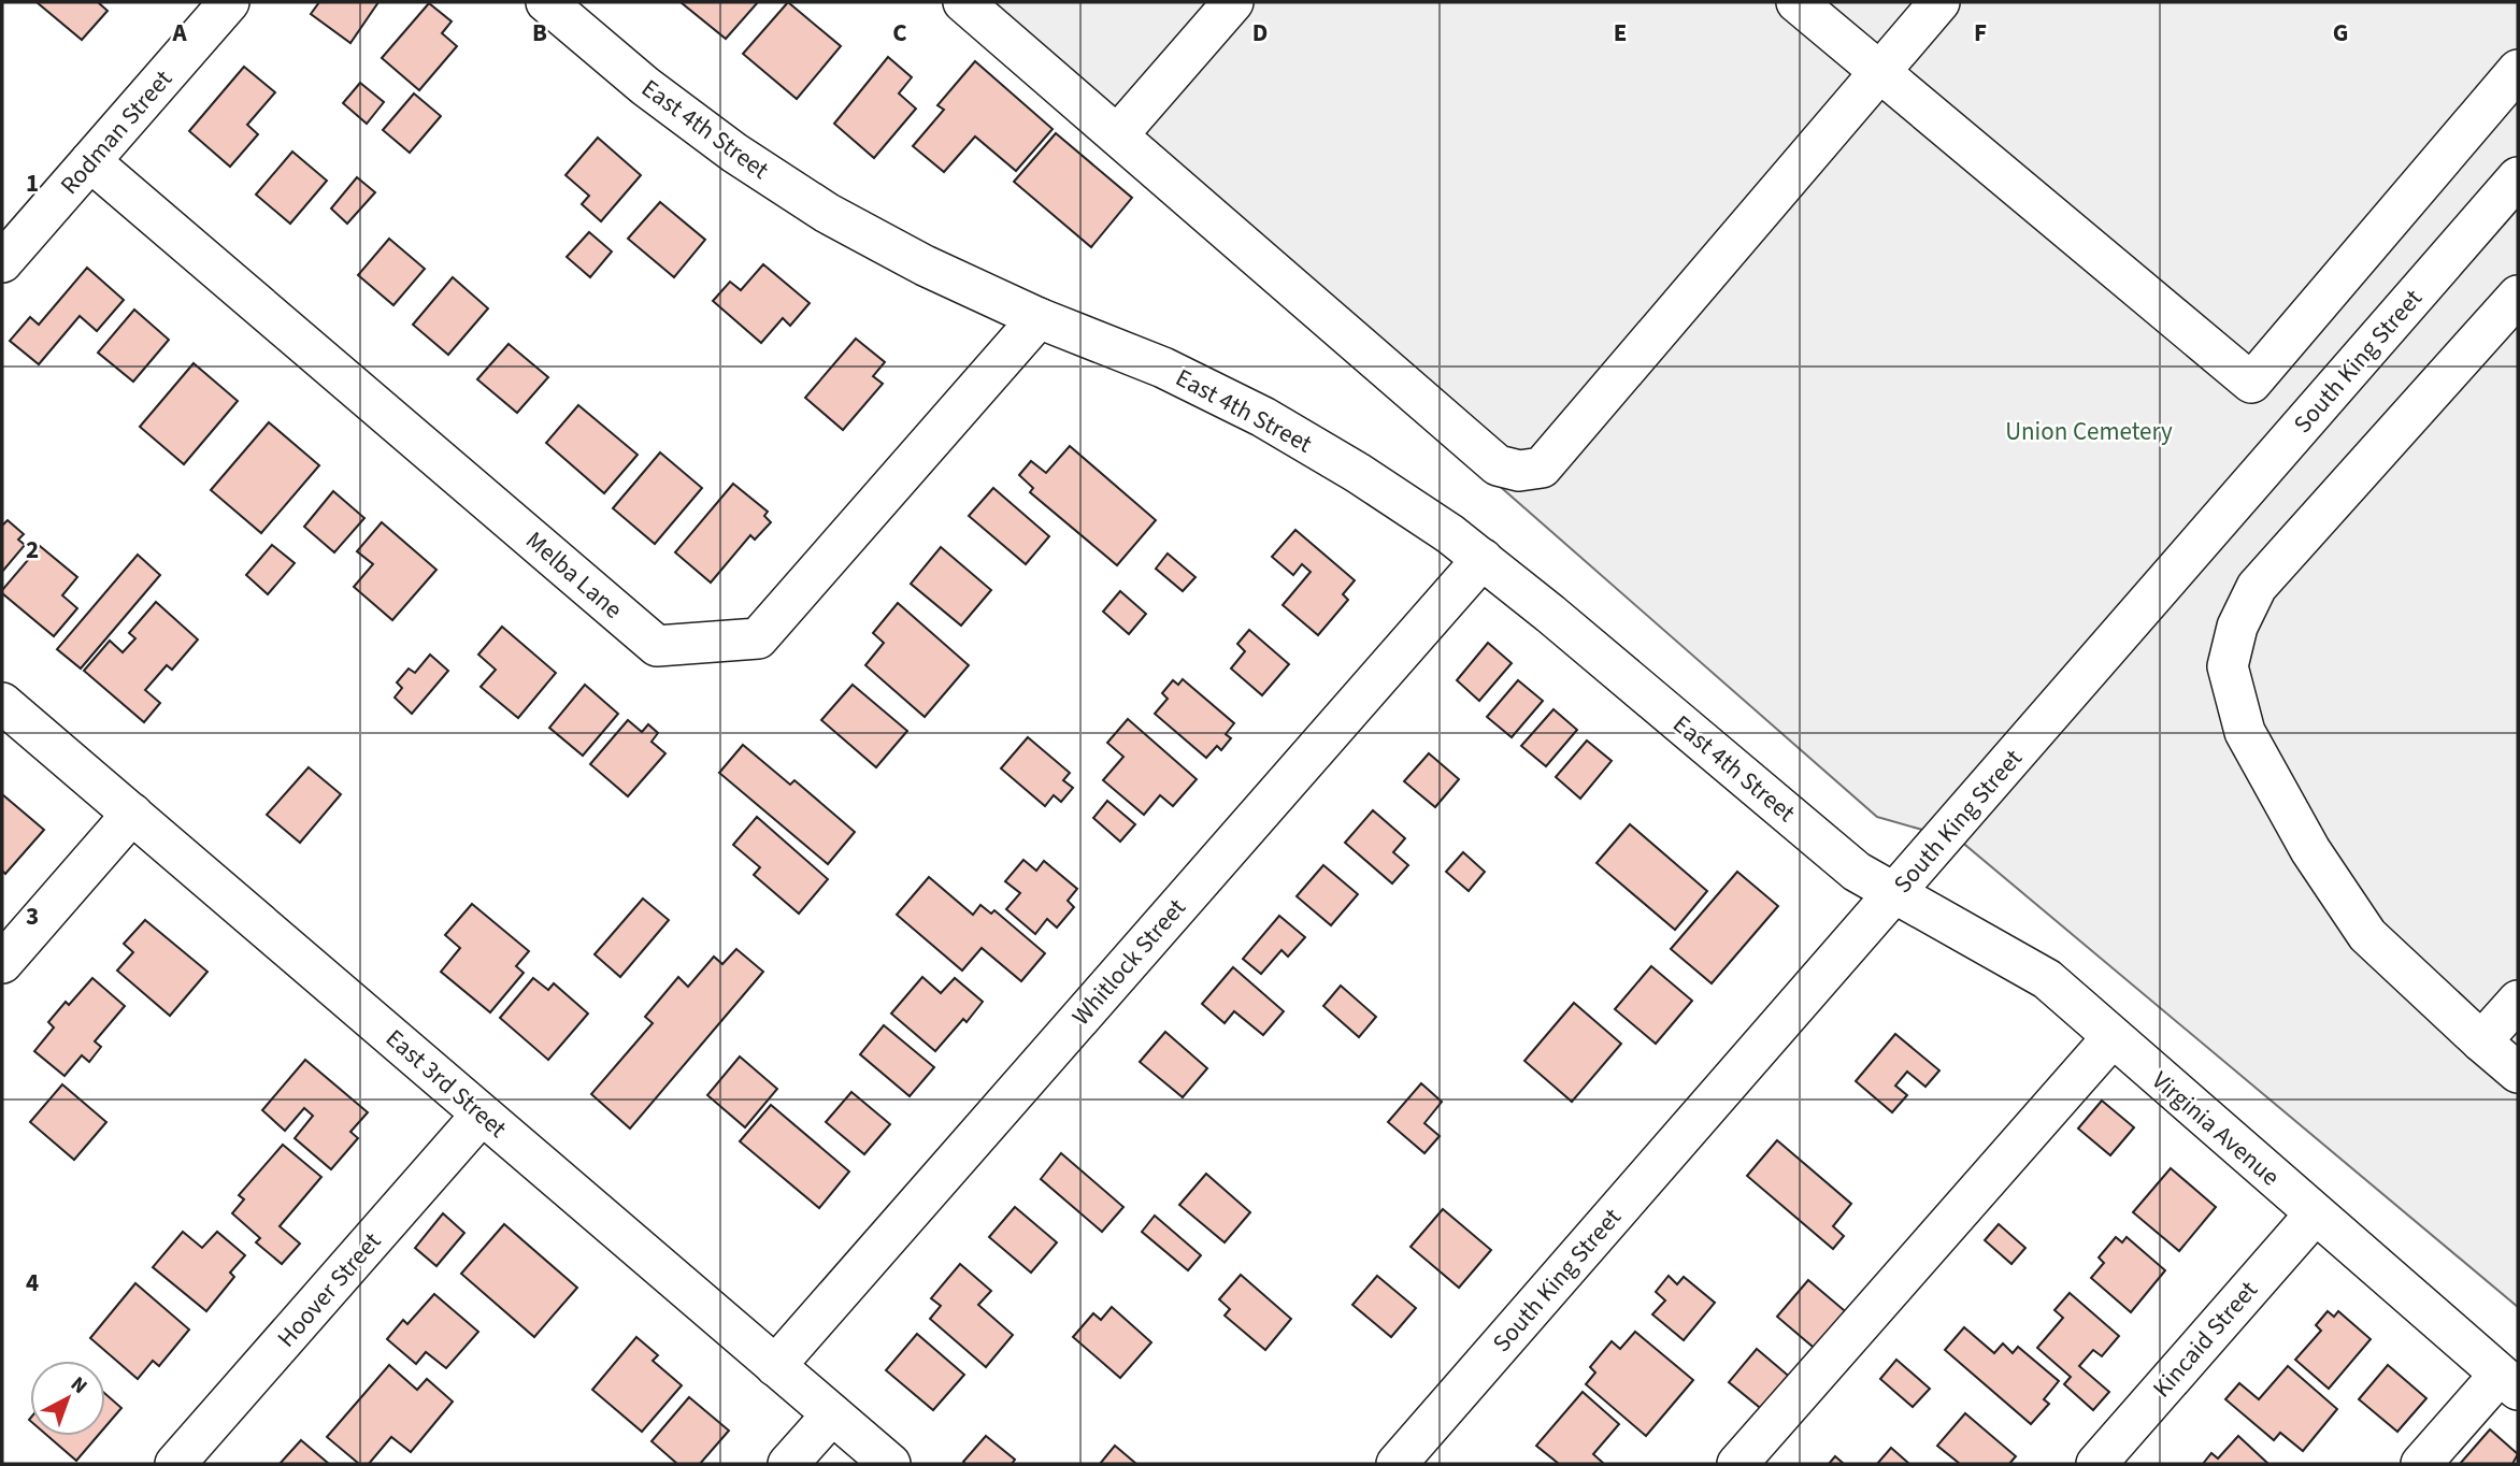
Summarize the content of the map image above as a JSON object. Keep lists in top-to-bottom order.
{
  "streets": {
    "street": [
      "East 4th Street",
      "Rodman Street",
      "South King Street",
      "Melba Lane",
      "Whitlock Street",
      "East 3rd Street",
      "Virginia Avenue",
      "Hoover Street",
      "Kincaid Street"
    ]
  },
  "crossings": [
    ["East 4th Street", "South King Street"],
    ["East 4th Street", "Melba Lane"],
    ["East 4th Street", "Whitlock Street"],
    ["East 4th Street", "Virginia Avenue"],
    ["Rodman Street", "Melba Lane"],
    ["South King Street", "Virginia Avenue"],
    ["Whitlock Street", "East 3rd Street"],
    ["East 3rd Street", "Hoover Street"],
    ["Virginia Avenue", "Kincaid Street"]
  ],
  "parks": ["Union Cemetery"],
  "north": "top right",
  "grid": {
    "columns": [
      "A",
      "B",
      "C",
      "D",
      "E",
      "F",
      "G"
    ],
    "rows": [
      "1",
      "2",
      "3",
      "4"
    ]
  }
}
